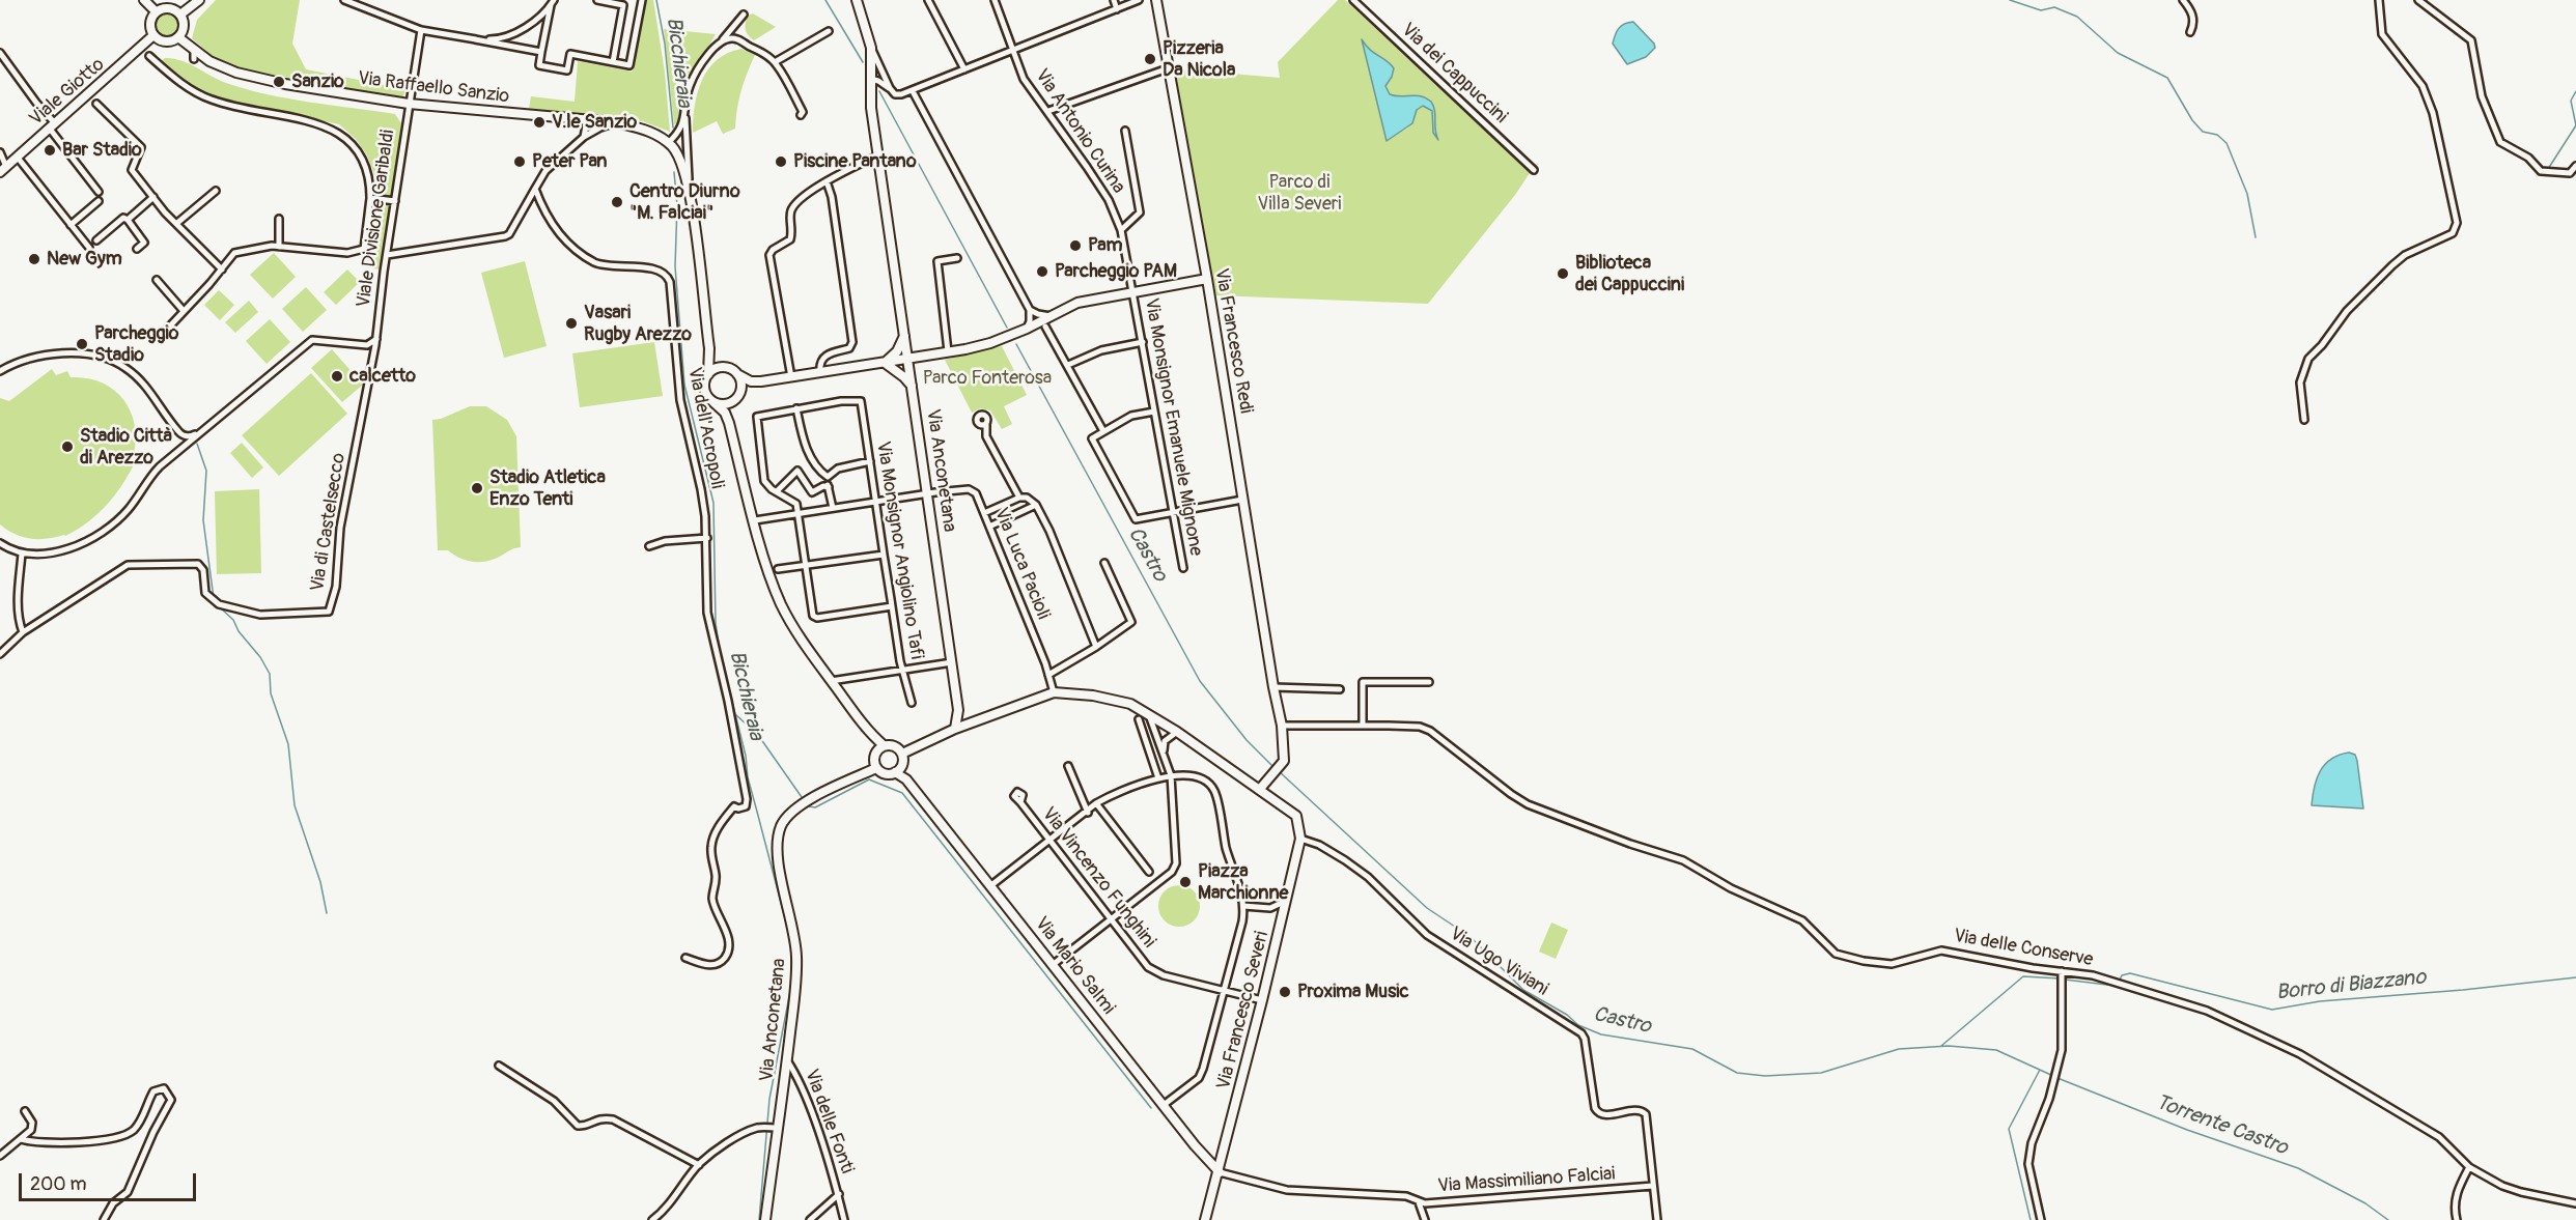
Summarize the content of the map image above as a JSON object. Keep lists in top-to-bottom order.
{
  "streets": {
    "main road": [
      "Via Raffaello Sanzio",
      "Viale Giotto",
      "Via Francesco Redi",
      "Via Anconetana",
      "Via Mario Salmi",
      "Via Francesco Severi"
    ],
    "street": [
      "Via dei Cappuccini",
      "Via Antonio Curina",
      "Viale Divisione Garibaldi",
      "Via Monsignor Emanuele Mignone",
      "Via dell'Acropoli",
      "Via di Castelsecco",
      "Via Monsignor Angiolino Tafi",
      "Via Luca Pacioli",
      "Via Vincenzo Funghini",
      "Via delle Conserve",
      "Via Ugo Viviani",
      "Via delle Fonti",
      "Via Massimiliano Falciai"
    ]
  },
  "crossings": [
    ["Via Raffaello Sanzio", "Viale Giotto"],
    ["Via Raffaello Sanzio", "Viale Divisione Garibaldi"],
    ["Via Antonio Curina", "Via Monsignor Emanuele Mignone"],
    ["Viale Divisione Garibaldi", "Via di Castelsecco"],
    ["Via Francesco Redi", "Via delle Conserve"],
    ["Via Anconetana", "Via Luca Pacioli"],
    ["Via Anconetana", "Via Mario Salmi"],
    ["Via Anconetana", "Via delle Fonti"],
    ["Via Vincenzo Funghini", "Via Francesco Severi"],
    ["Via Ugo Viviani", "Via Francesco Severi"],
    ["Via Ugo Viviani", "Via Massimiliano Falciai"],
    ["Via Mario Salmi", "Via Francesco Severi"],
    ["Via Mario Salmi", "Via Massimiliano Falciai"],
    ["Via Francesco Severi", "Via Massimiliano Falciai"]
  ],
  "water": [
    "Bicchieraia",
    "Castro",
    "Borro di Biazzano",
    "Torrente Castro"
  ],
  "parks": ["Parco di Villa Severi", "Parco Fonterosa"],
  "places": [
    "Pizzeria Da Nicola",
    "Sanzio",
    "V.le Sanzio",
    "Bar Stadio",
    "Peter Pan",
    "Piscine Pantano",
    "Centro Diurno \"M. Falciai\"",
    "Pam",
    "New Gym",
    "Parcheggio PAM",
    "Biblioteca dei Cappuccini",
    "Vasari Rugby Arezzo",
    "Parcheggio Stadio",
    "calcetto",
    "Stadio Città di Arezzo",
    "Stadio Atletica Enzo Tenti",
    "Piazza Marchionne",
    "Proxima Music"
  ],
  "scale_bar": "200 m"
}
